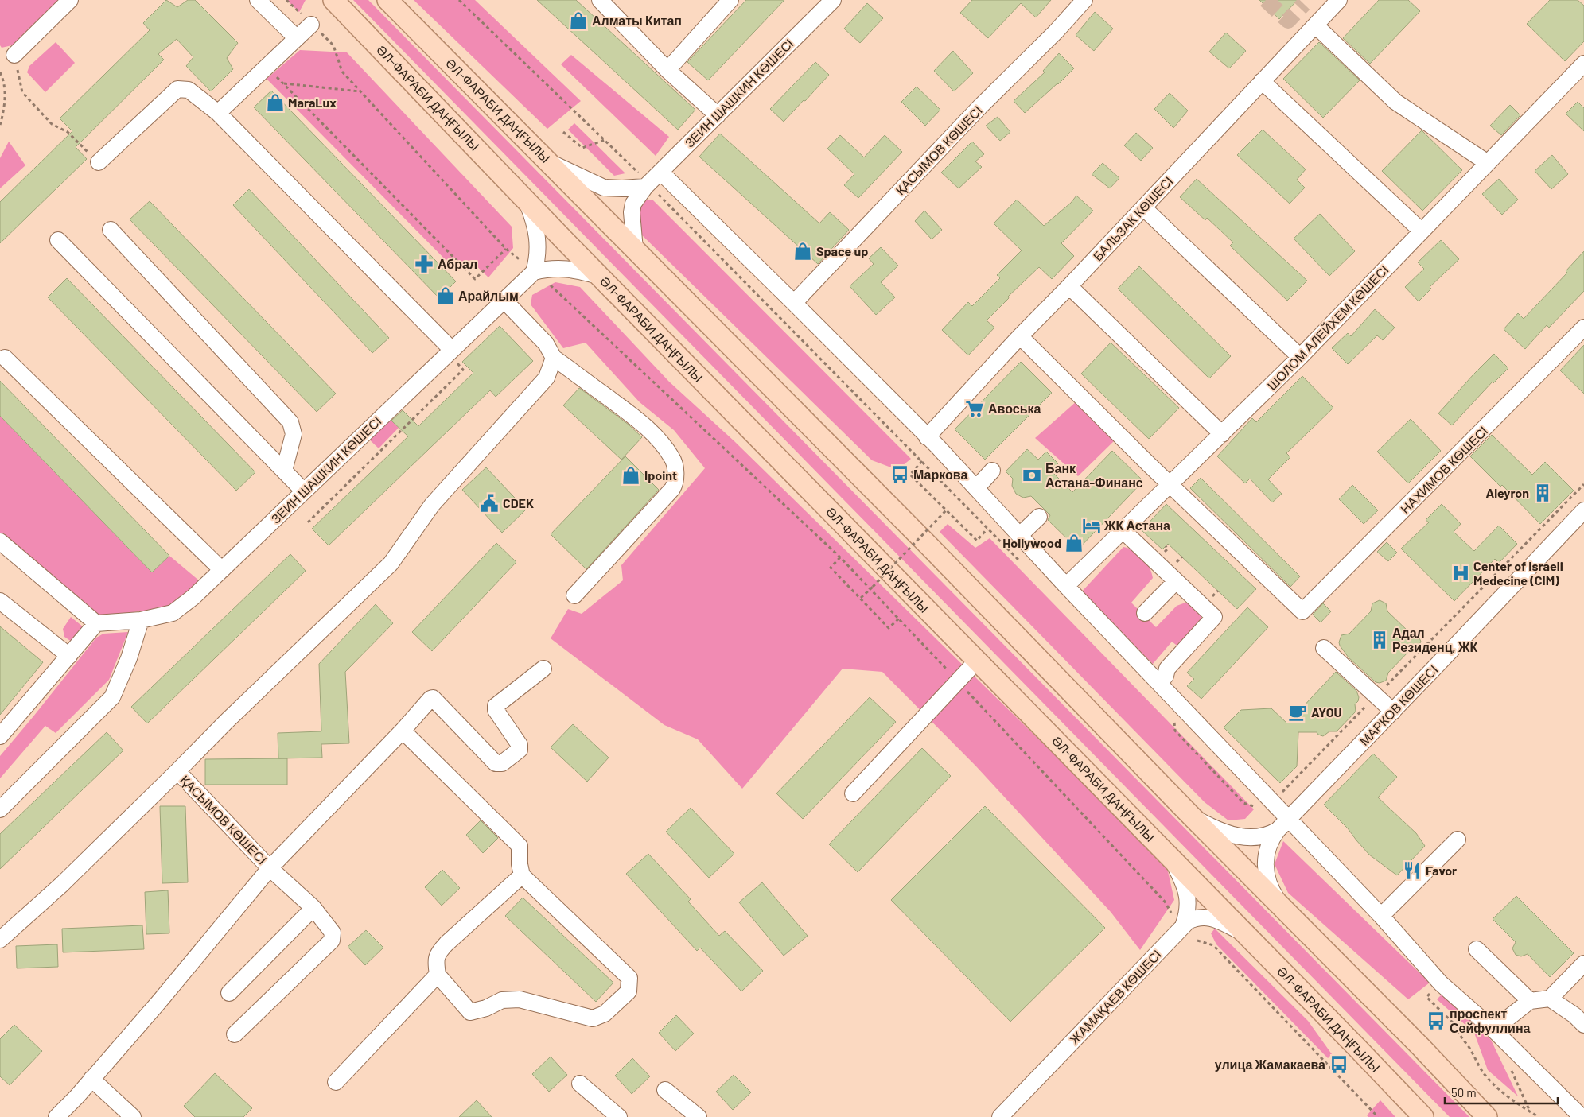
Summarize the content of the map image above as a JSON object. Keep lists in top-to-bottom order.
{
  "streets": {
    "main road": ["ӘЛ-ФАРАБИ ДАҢҒЫЛЫ"],
    "street": [
      "ЗЕИН ШАШКИН КӨШЕСІ",
      "ҚАСЫМОВ КӨШЕСІ",
      "БАЛЬЗАК КӨШЕСІ",
      "ШОЛОМ АЛЕЙХЕМ КӨШЕСІ",
      "НАХИМОВ КӨШЕСІ",
      "МАРКОВ КӨШЕСІ",
      "ЖАМАҚАЕВ КӨШЕСІ"
    ]
  },
  "crossings": [
    ["ЗЕИН ШАШКИН КӨШЕСІ", "ӘЛ-ФАРАБИ ДАҢҒЫЛЫ"],
    ["ӘЛ-ФАРАБИ ДАҢҒЫЛЫ", "ЖАМАҚАЕВ КӨШЕСІ"],
    ["ШОЛОМ АЛЕЙХЕМ КӨШЕСІ", "НАХИМОВ КӨШЕСІ"]
  ],
  "places": {
    "shop": [
      "Алматы Китап",
      "MaraLux",
      "Space up",
      "Арайлым",
      "Ipoint",
      "Hollywood"
    ],
    "pharmacy": ["Абрал"],
    "supermarket": ["Авоська"],
    "bus stop": ["Маркова", "проспект Сейфуллина", "улица Жамакаева"],
    "bank": ["Банк Астана-Финанс"],
    "building": ["Aleyron", "Адал Резиденц, ЖК"],
    "public building": ["CDEK"],
    "hotel": ["ЖК Астана"],
    "hospital": ["Center of Israeli Medecine (CIM)"],
    "cafe": ["AYOU"],
    "restaurant": ["Favor"]
  },
  "scale_bar": "50 m"
}
